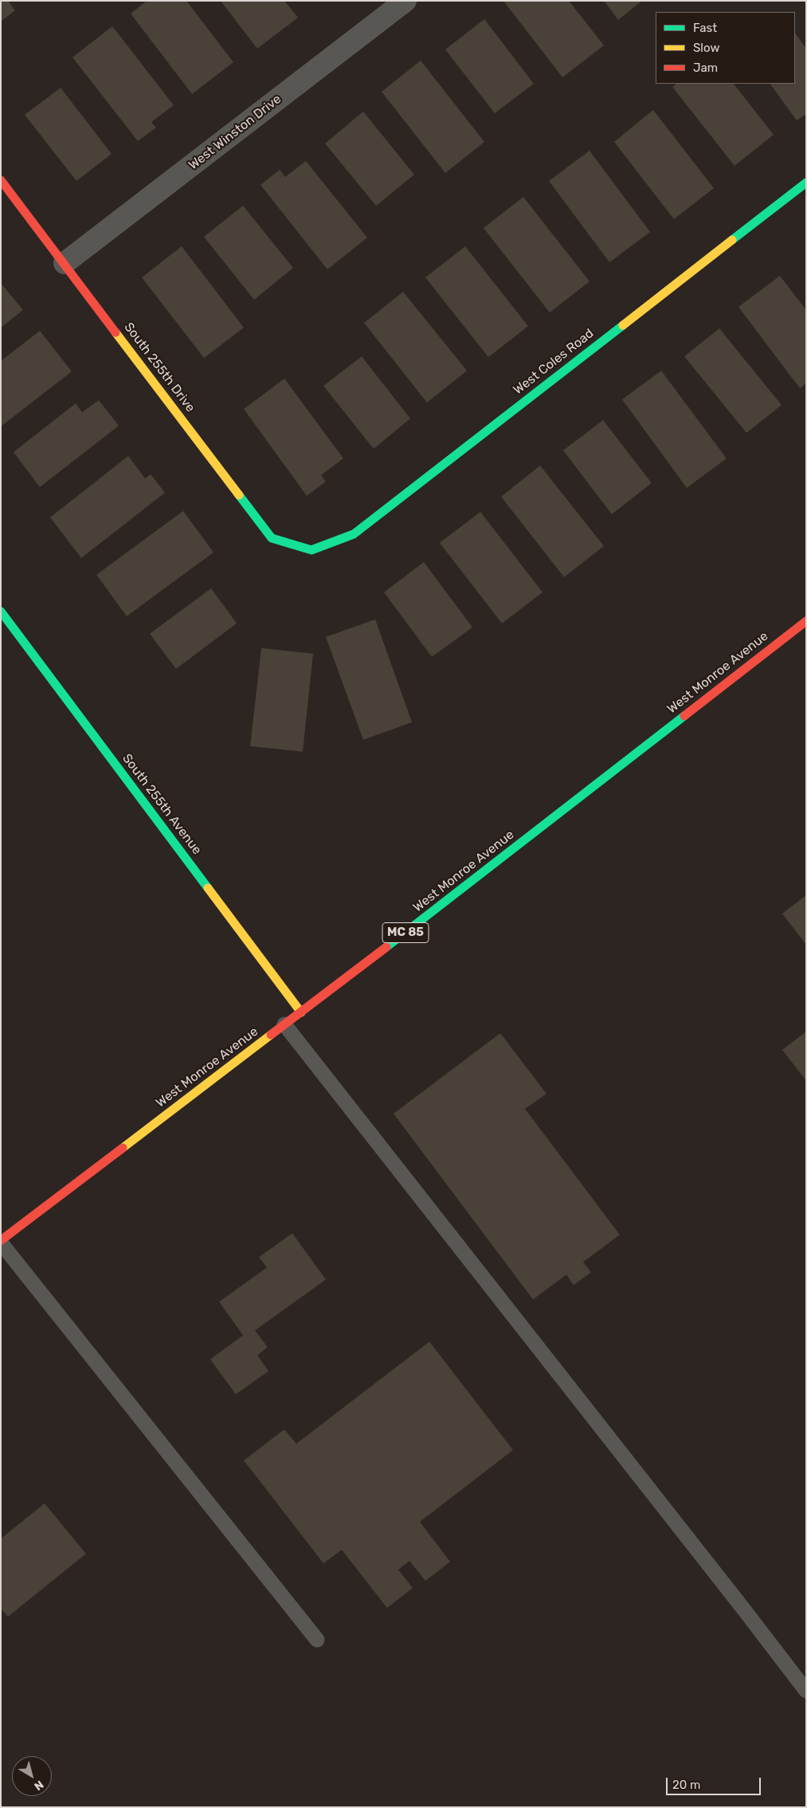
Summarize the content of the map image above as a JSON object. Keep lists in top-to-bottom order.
{
  "streets": {
    "street": [
      "West Winston Drive",
      "West Coles Road",
      "South 255th Drive",
      "West Monroe Avenue",
      "South 255th Avenue",
      "MC 85"
    ]
  },
  "crossings": [
    ["West Winston Drive", "South 255th Drive"],
    ["West Coles Road", "South 255th Drive"],
    ["West Monroe Avenue", "South 255th Avenue"]
  ],
  "legend": ["Fast", "Slow", "Jam"],
  "scale_bar": "20 m",
  "north": "bottom right"
}
